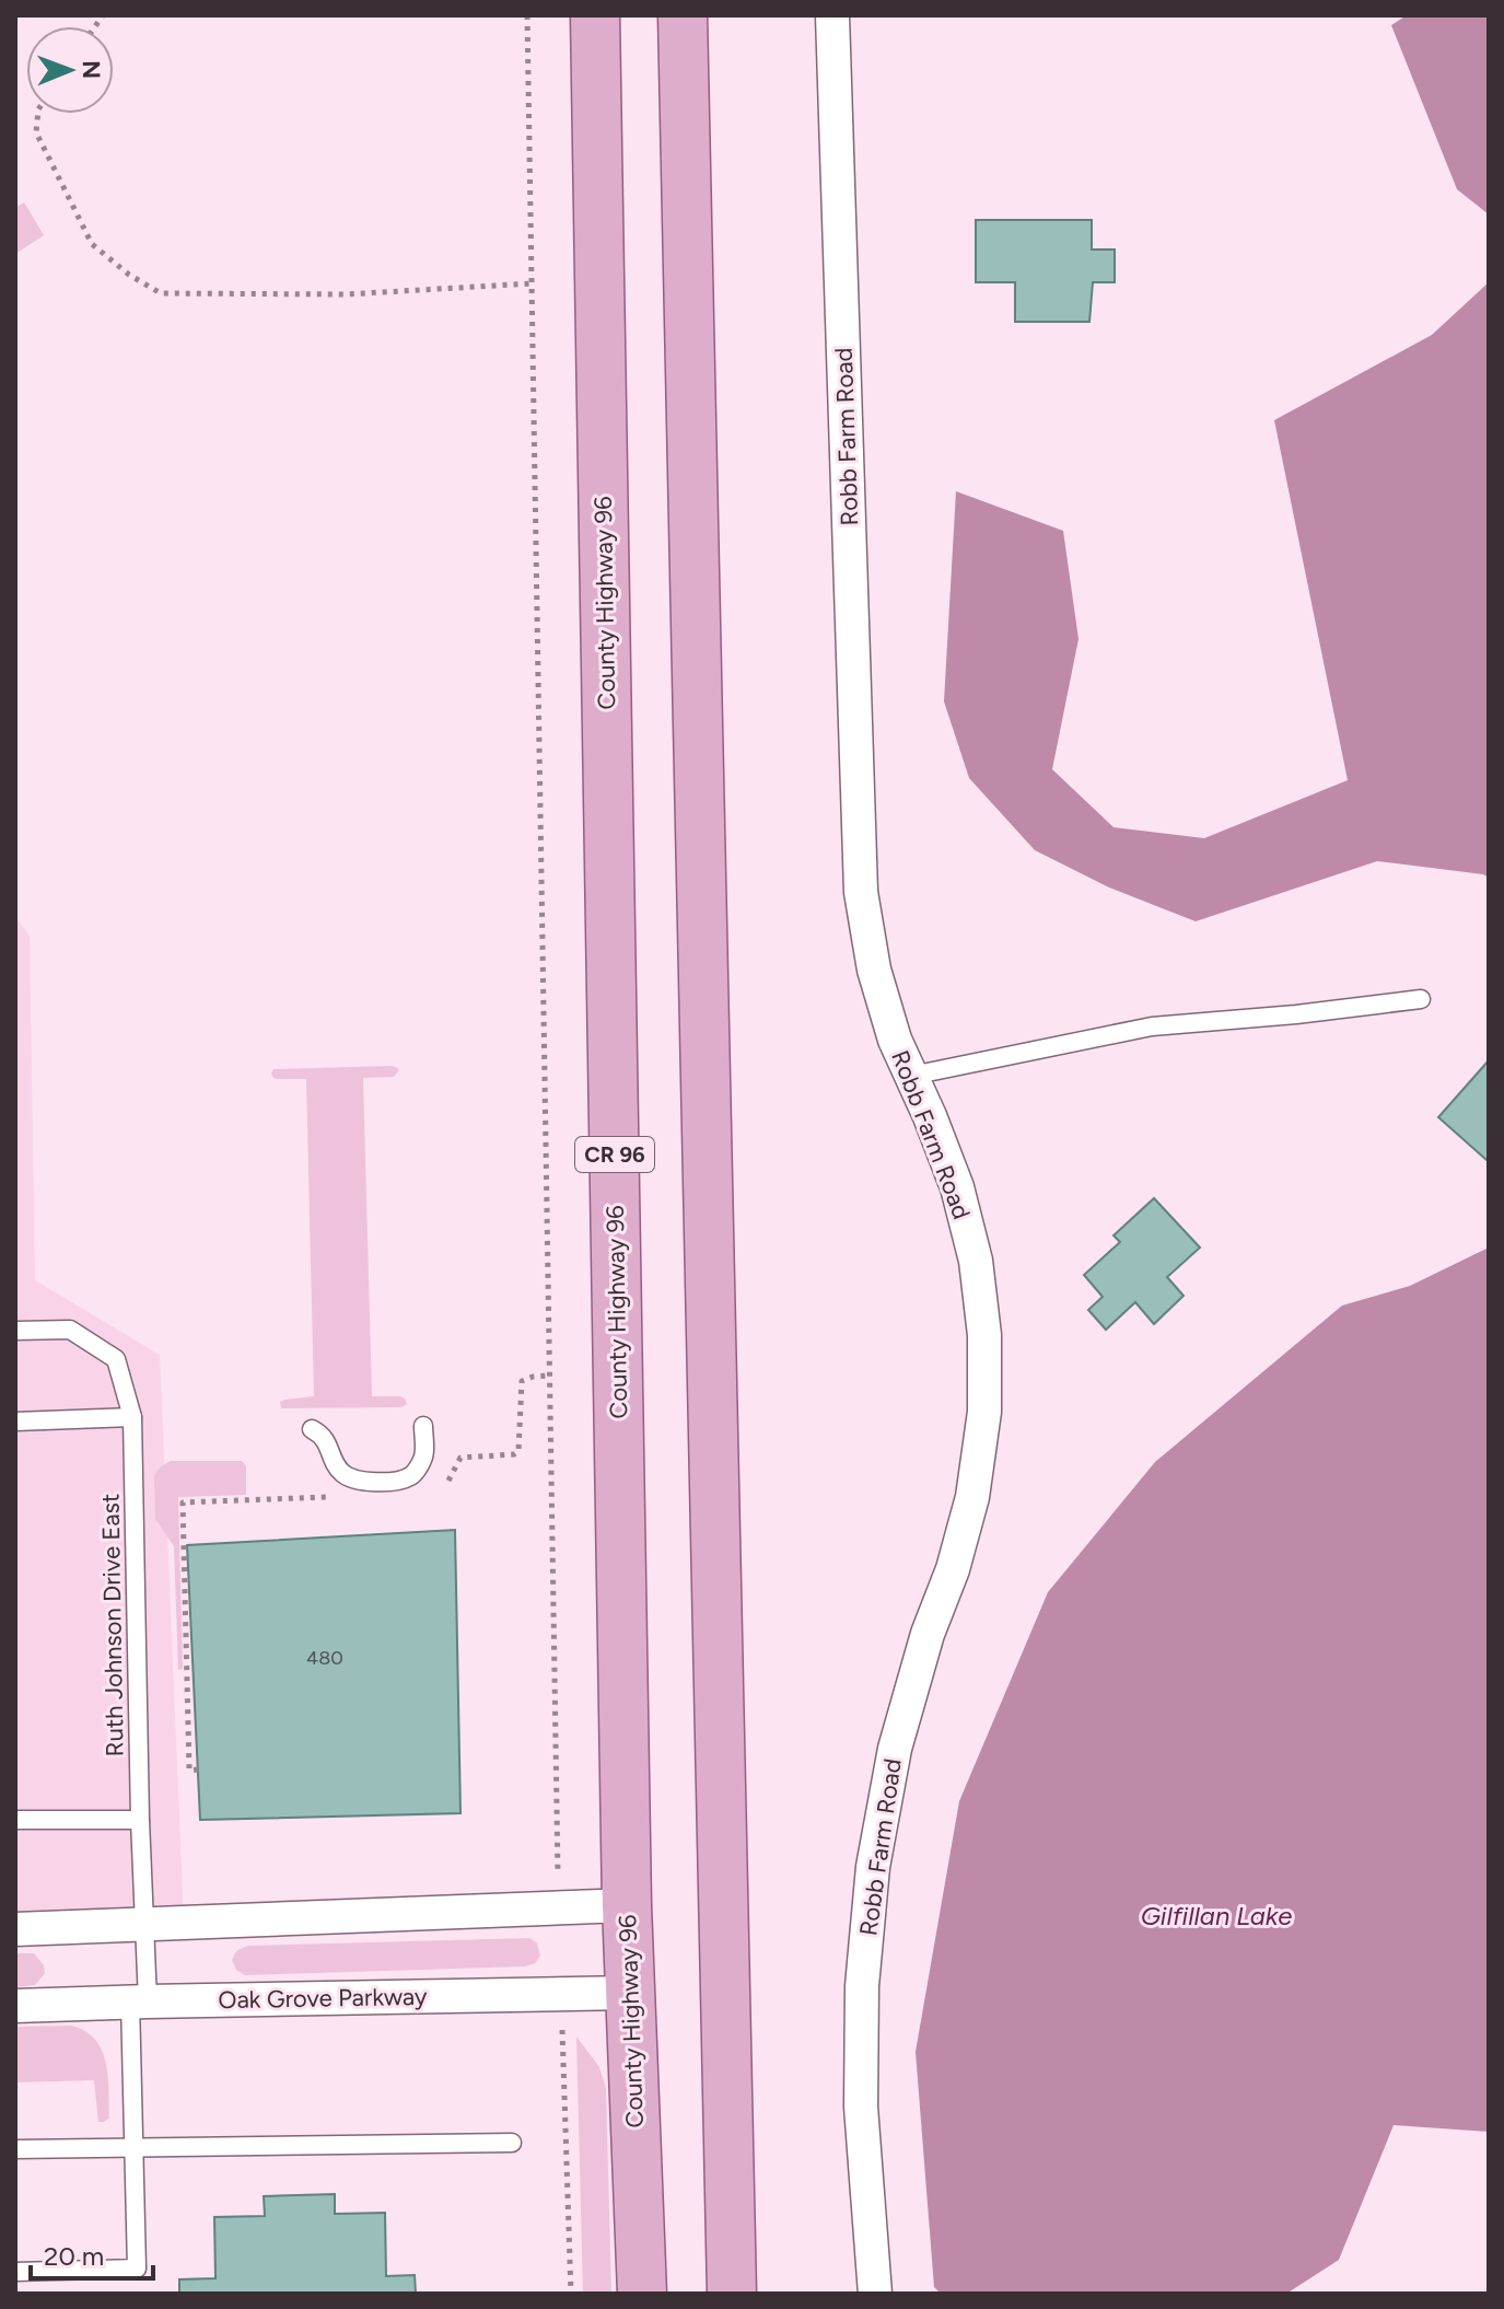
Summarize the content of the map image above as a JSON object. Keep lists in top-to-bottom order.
{
  "streets": {
    "main road": ["County Highway 96", "CR 96"],
    "street": ["Robb Farm Road", "Oak Grove Parkway"],
    "lane": ["Ruth Johnson Drive East"]
  },
  "crossings": [
    ["County Highway 96", "Oak Grove Parkway"],
    ["Ruth Johnson Drive East", "Oak Grove Parkway"]
  ],
  "water": ["Gilfillan Lake"],
  "house_numbers": ["480"],
  "scale_bar": "20 m",
  "north": "right"
}
